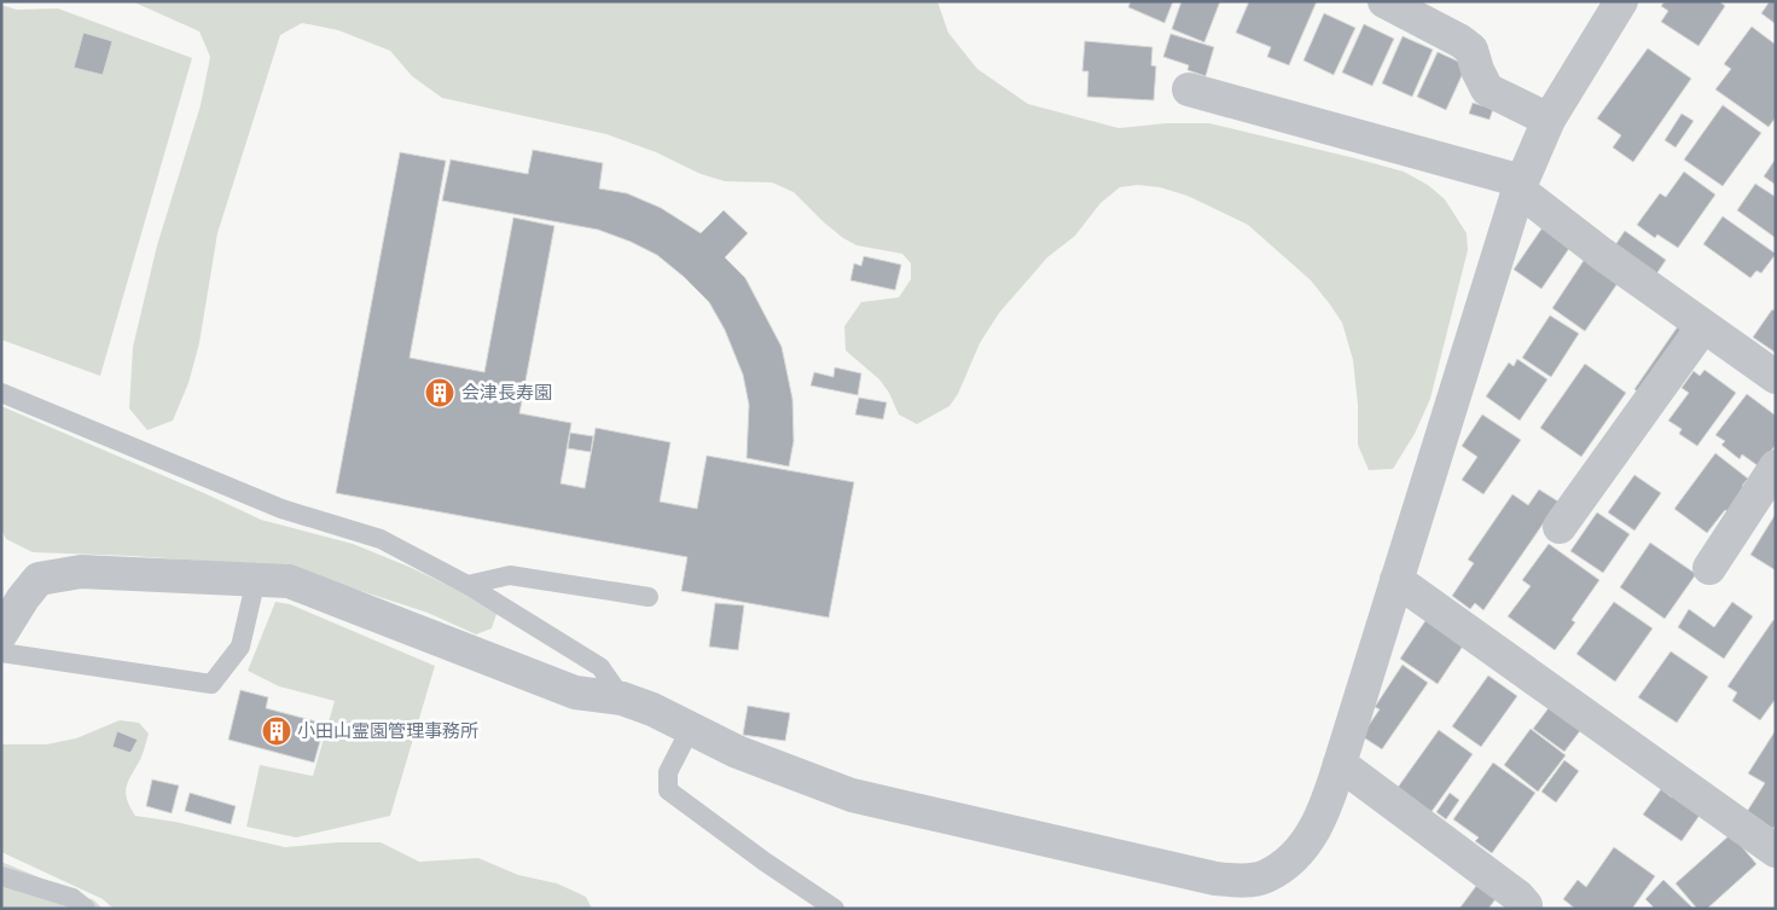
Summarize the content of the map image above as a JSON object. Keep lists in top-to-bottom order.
{
  "places": {
    "building": ["会津長寿園", "小田山霊園管理事務所"]
  }
}
